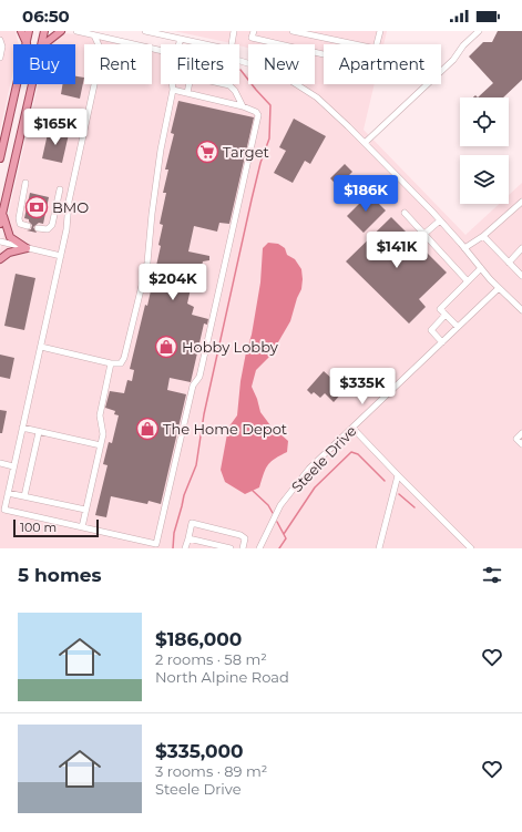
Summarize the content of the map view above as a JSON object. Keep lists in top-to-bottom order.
{
  "streets": {
    "street": ["Steele Drive"]
  },
  "places": {
    "supermarket": ["Target"],
    "bank": ["BMO"],
    "shop": ["Hobby Lobby", "The Home Depot"]
  },
  "scale_bar": "100 m",
  "page": {
    "status": "06:50",
    "chip": [
      "Buy",
      "Rent",
      "Filters",
      "New",
      "Apartment"
    ],
    "price": [
      "$165K",
      "$186K",
      "$141K",
      "$204K",
      "$335K"
    ],
    "scale": "100 m",
    "heading": "5 homes",
    "list": [
      {
        "name": "$186,000",
        "note": "2 rooms · 58 m² · North Alpine Road"
      },
      {
        "name": "$335,000",
        "note": "3 rooms · 89 m² · Steele Drive"
      }
    ]
  }
}
